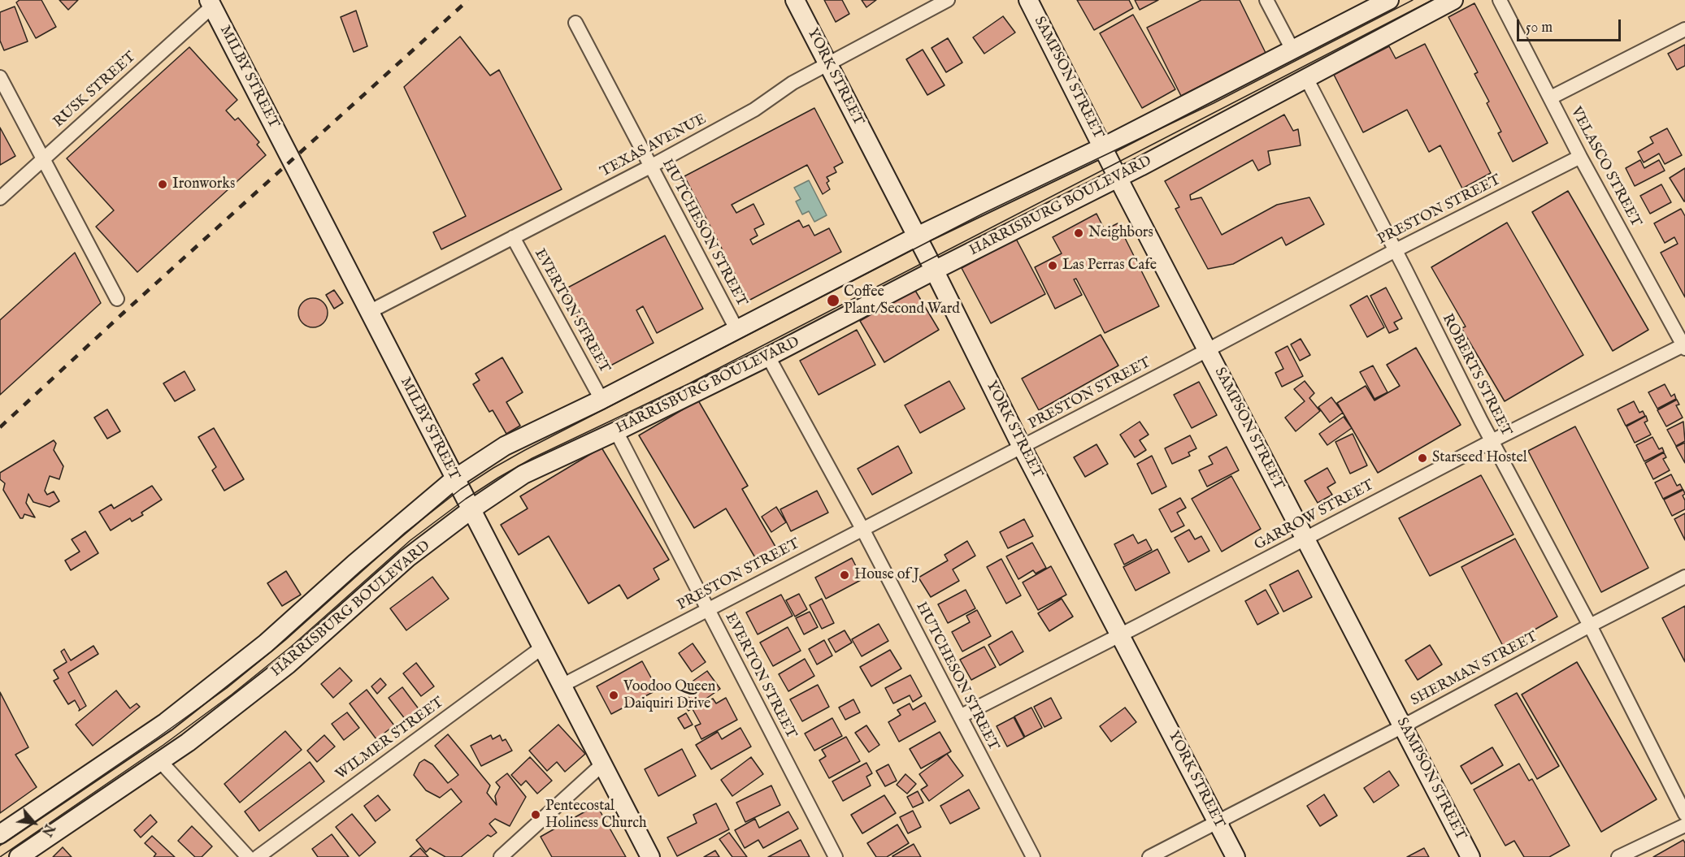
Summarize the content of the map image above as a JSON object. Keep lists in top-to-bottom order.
{
  "streets": {
    "main road": [
      "MILBY STREET",
      "YORK STREET",
      "SAMPSON STREET",
      "HARRISBURG BOULEVARD"
    ],
    "street": [
      "RUSK STREET",
      "TEXAS AVENUE",
      "VELASCO STREET",
      "PRESTON STREET",
      "HUTCHESON STREET",
      "EVERTON STREET",
      "ROBERTS STREET",
      "GARROW STREET",
      "SHERMAN STREET",
      "WILMER STREET"
    ]
  },
  "crossings": [
    ["MILBY STREET", "RUSK STREET"],
    ["MILBY STREET", "TEXAS AVENUE"],
    ["MILBY STREET", "HARRISBURG BOULEVARD"],
    ["MILBY STREET", "PRESTON STREET"],
    ["MILBY STREET", "WILMER STREET"],
    ["YORK STREET", "TEXAS AVENUE"],
    ["YORK STREET", "HARRISBURG BOULEVARD"],
    ["YORK STREET", "PRESTON STREET"],
    ["YORK STREET", "GARROW STREET"],
    ["YORK STREET", "SHERMAN STREET"],
    ["SAMPSON STREET", "HARRISBURG BOULEVARD"],
    ["SAMPSON STREET", "PRESTON STREET"],
    ["SAMPSON STREET", "GARROW STREET"],
    ["SAMPSON STREET", "SHERMAN STREET"],
    ["TEXAS AVENUE", "HUTCHESON STREET"],
    ["TEXAS AVENUE", "EVERTON STREET"],
    ["VELASCO STREET", "PRESTON STREET"],
    ["VELASCO STREET", "GARROW STREET"],
    ["HARRISBURG BOULEVARD", "HUTCHESON STREET"],
    ["HARRISBURG BOULEVARD", "EVERTON STREET"],
    ["HARRISBURG BOULEVARD", "ROBERTS STREET"],
    ["PRESTON STREET", "HUTCHESON STREET"],
    ["PRESTON STREET", "EVERTON STREET"],
    ["PRESTON STREET", "ROBERTS STREET"],
    ["HUTCHESON STREET", "GARROW STREET"],
    ["ROBERTS STREET", "GARROW STREET"],
    ["ROBERTS STREET", "SHERMAN STREET"]
  ],
  "places": [
    "Ironworks",
    "Neighbors",
    "Las Perras Cafe",
    "Coffee Plant/Second Ward",
    "Starseed Hostel",
    "House of J",
    "Voodoo Queen Daiquiri Drive",
    "Pentecostal Holiness Church"
  ],
  "scale_bar": "50 m",
  "north": "bottom right"
}
